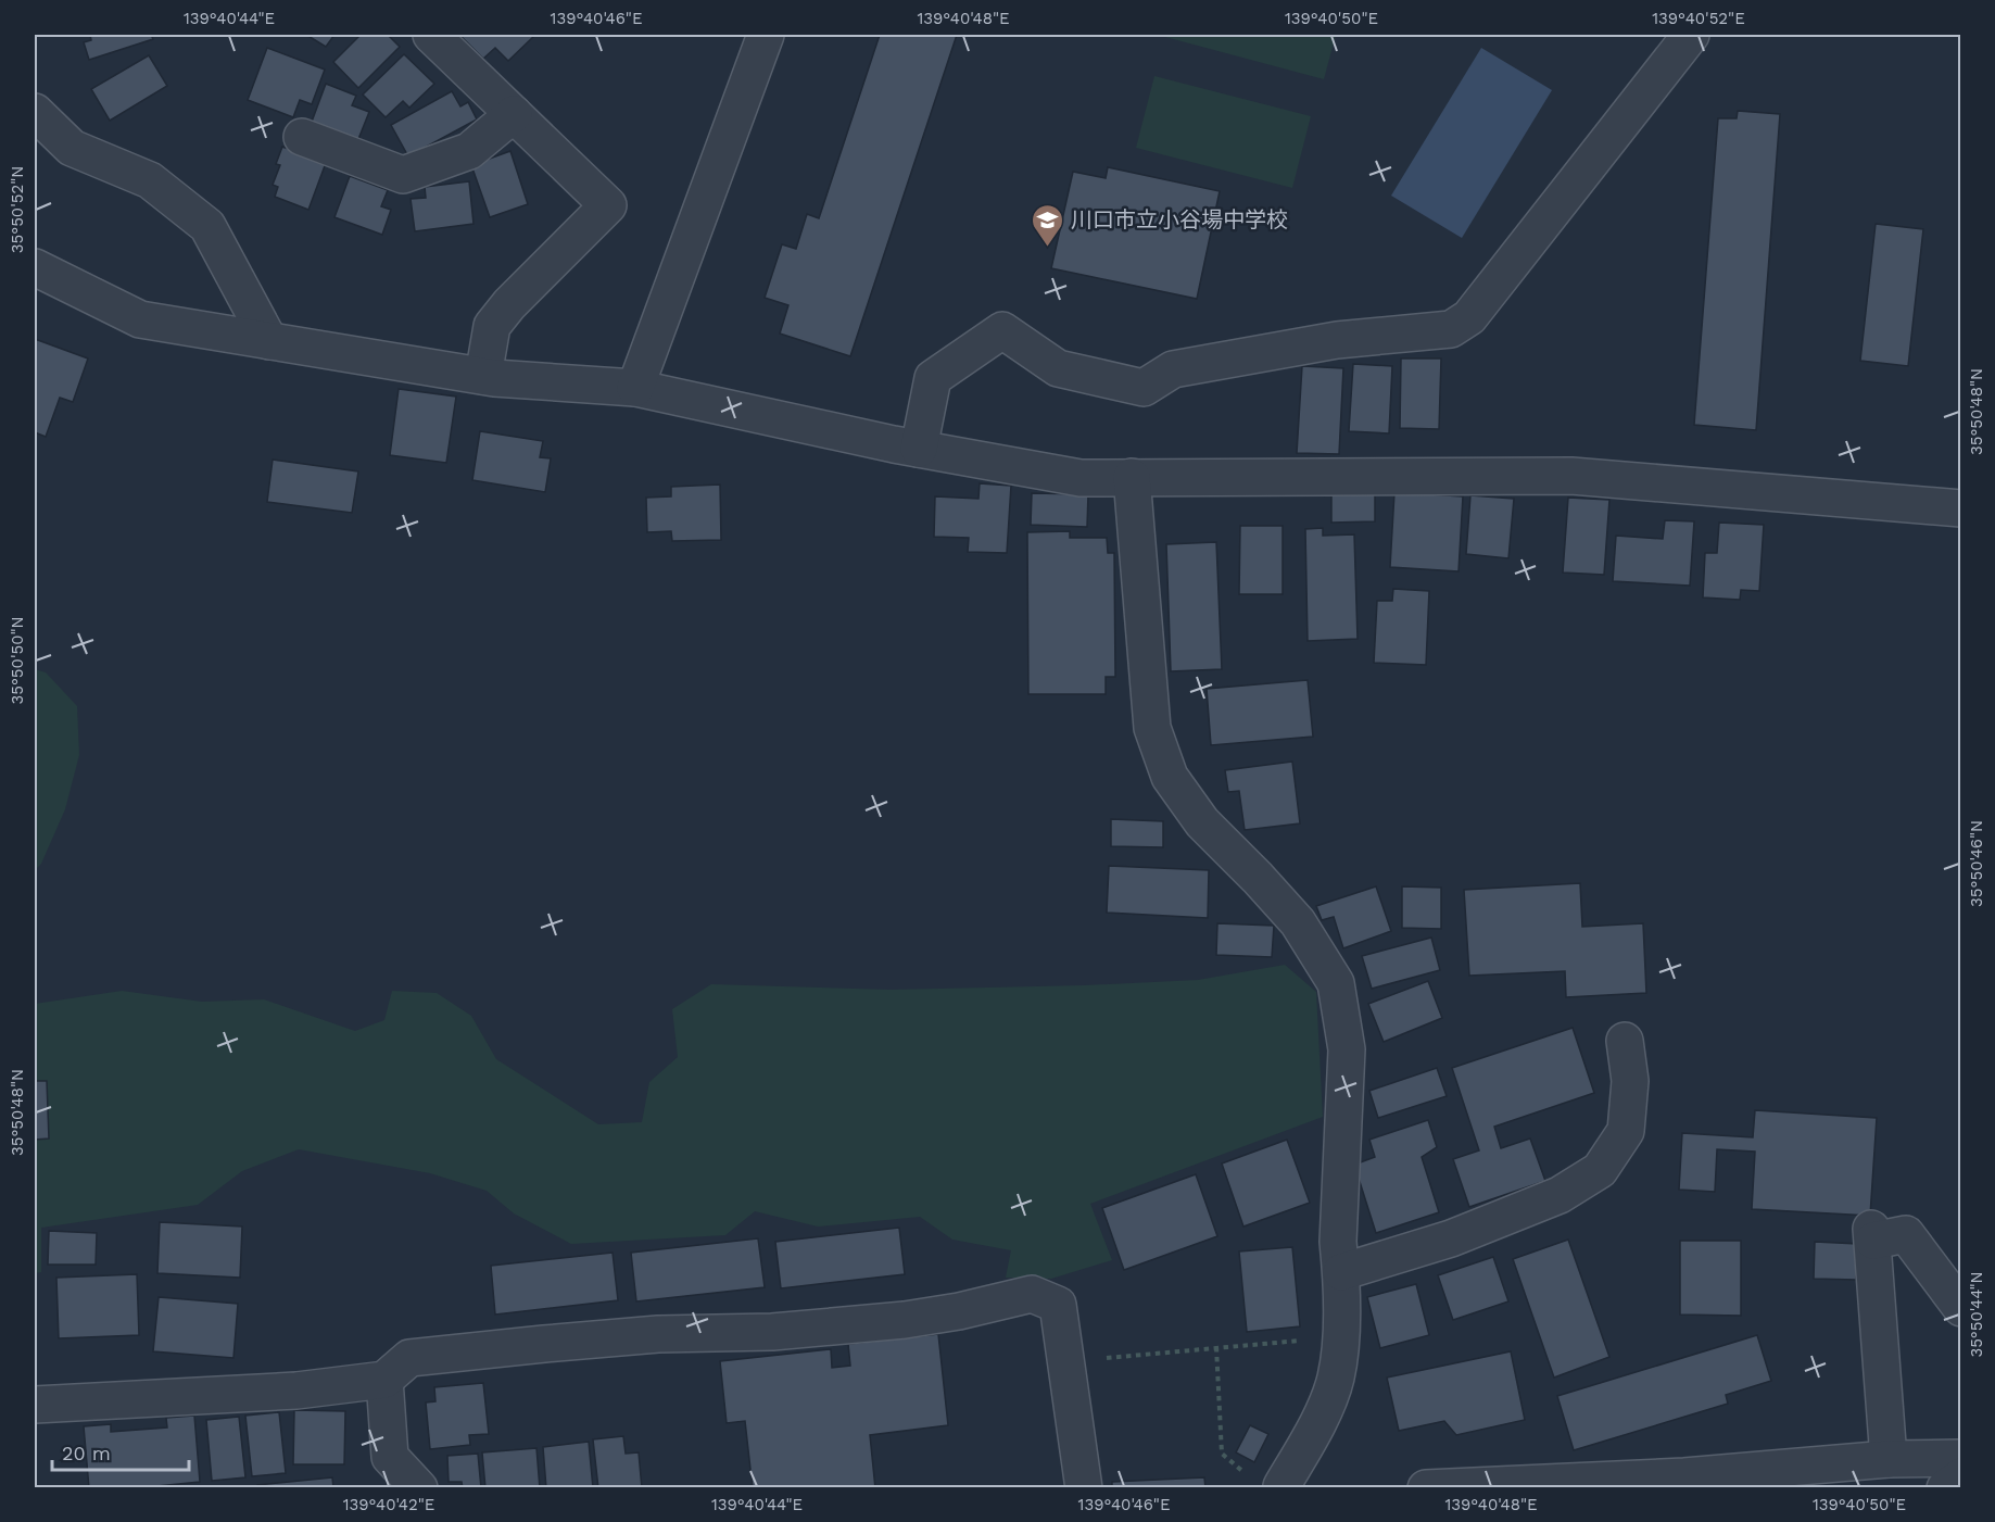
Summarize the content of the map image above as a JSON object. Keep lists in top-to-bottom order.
{
  "places": {
    "school or university": ["川口市立小谷場中学校"]
  },
  "scale_bar": "20 m",
  "coordinates": [
    "139°40'44\"E",
    "139°40'46\"E",
    "139°40'48\"E",
    "139°40'50\"E",
    "139°40'52\"E",
    "35°50'52\"N",
    "35°50'48\"N",
    "35°50'50\"N",
    "35°50'46\"N",
    "35°50'44\"N",
    "139°40'42\"E"
  ]
}
